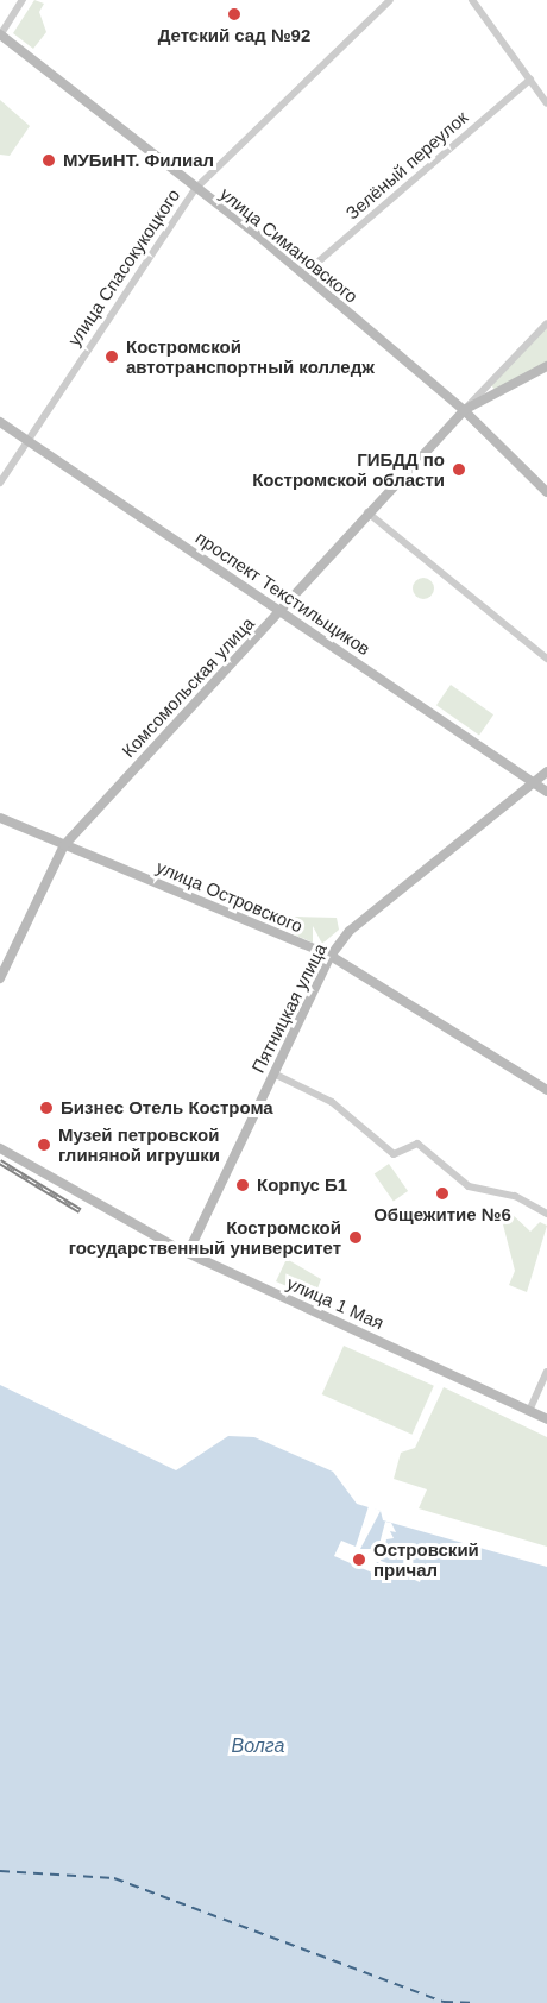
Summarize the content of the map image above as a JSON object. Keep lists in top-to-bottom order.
{
  "streets": {
    "street": [
      "Зелёный переулок",
      "улица Симановского",
      "улица Спасокукоцкого",
      "проспект Текстильщиков",
      "Комсомольская улица",
      "улица Островского",
      "Пятницкая улица",
      "улица 1 Мая"
    ]
  },
  "crossings": [
    ["Зелёный переулок", "улица Симановского"],
    ["улица Симановского", "улица Спасокукоцкого"],
    ["улица Симановского", "Комсомольская улица"],
    ["улица Спасокукоцкого", "проспект Текстильщиков"],
    ["проспект Текстильщиков", "Комсомольская улица"],
    ["проспект Текстильщиков", "Пятницкая улица"],
    ["Комсомольская улица", "улица Островского"],
    ["улица Островского", "Пятницкая улица"],
    ["Пятницкая улица", "улица 1 Мая"]
  ],
  "water": ["Волга"],
  "places": [
    "Детский сад №92",
    "МУБиНТ. Филиал",
    "Костромской автотранспортный колледж",
    "ГИБДД по Костромской области",
    "Бизнес Отель Кострома",
    "Музей петровской глиняной игрушки",
    "Корпус Б1",
    "Общежитие №6",
    "Костромской государственный университет",
    "Островский причал"
  ]
}
